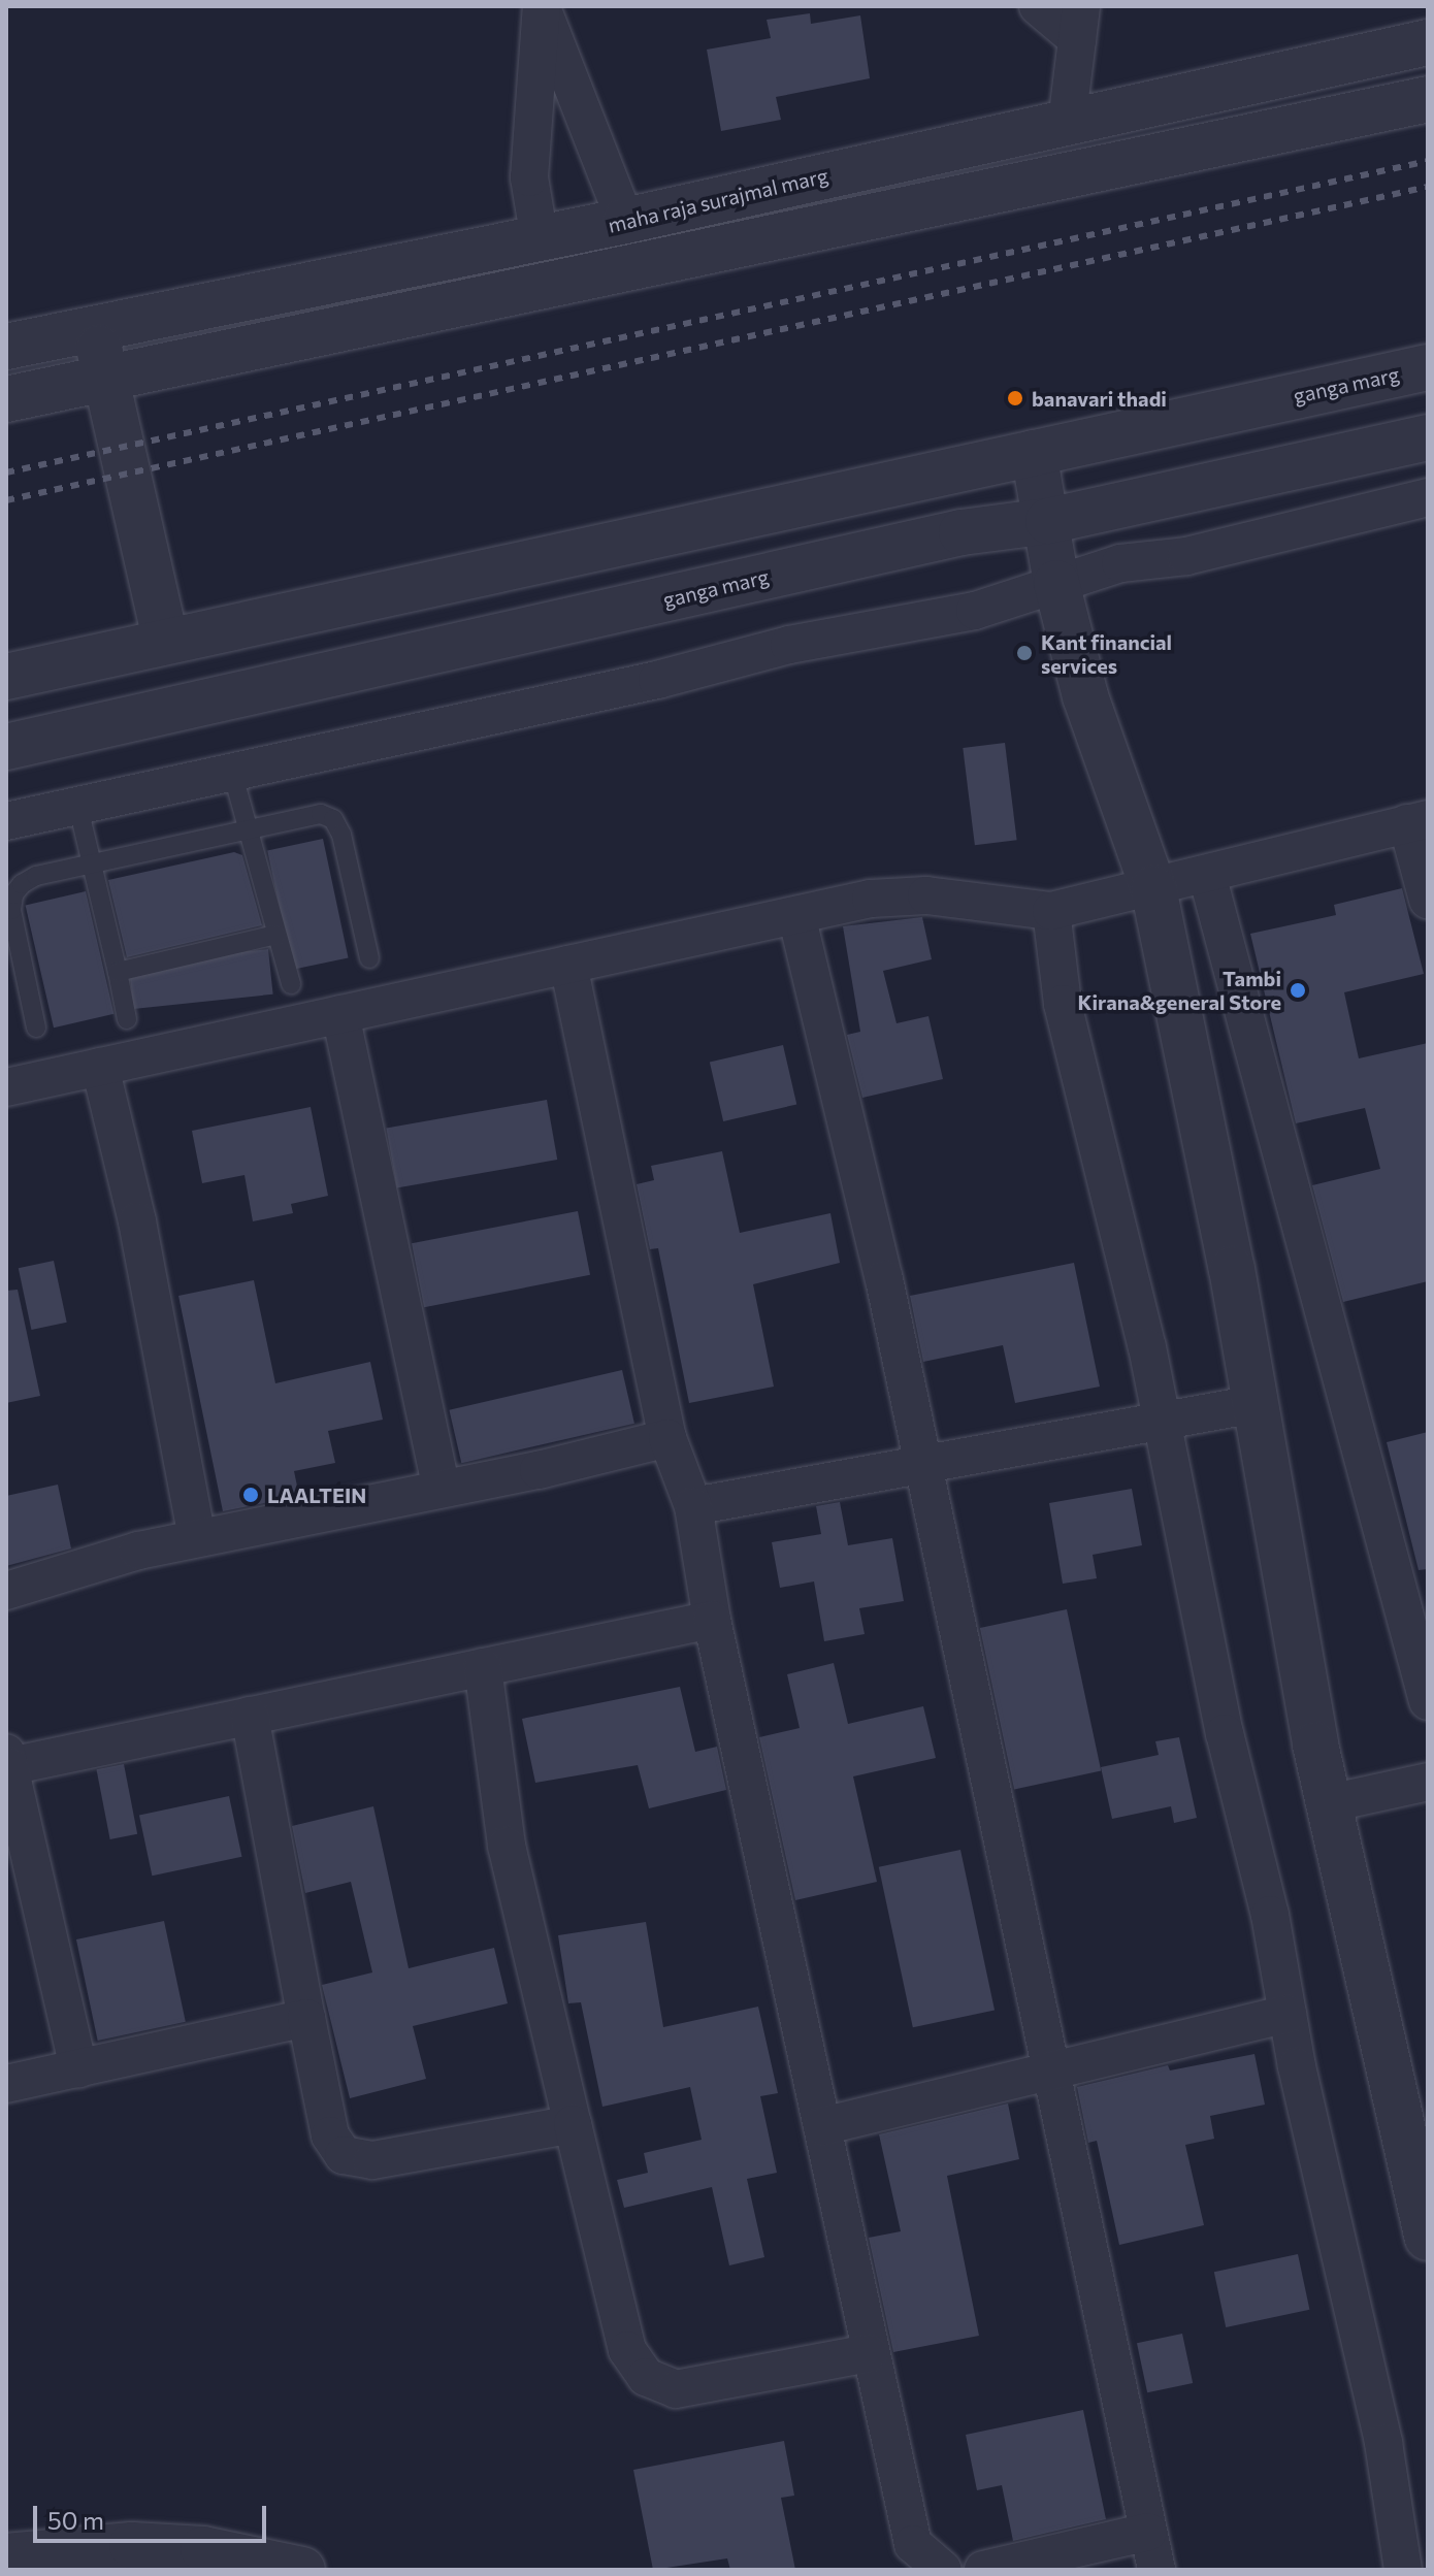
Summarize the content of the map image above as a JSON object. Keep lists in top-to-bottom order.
{
  "streets": {
    "street": ["maha raja surajmal marg", "ganga marg"]
  },
  "places": [
    "banavari thadi",
    "Kant financial services",
    "Tambi Kirana&general Store",
    "LAALTEIN"
  ],
  "scale_bar": "50 m"
}
